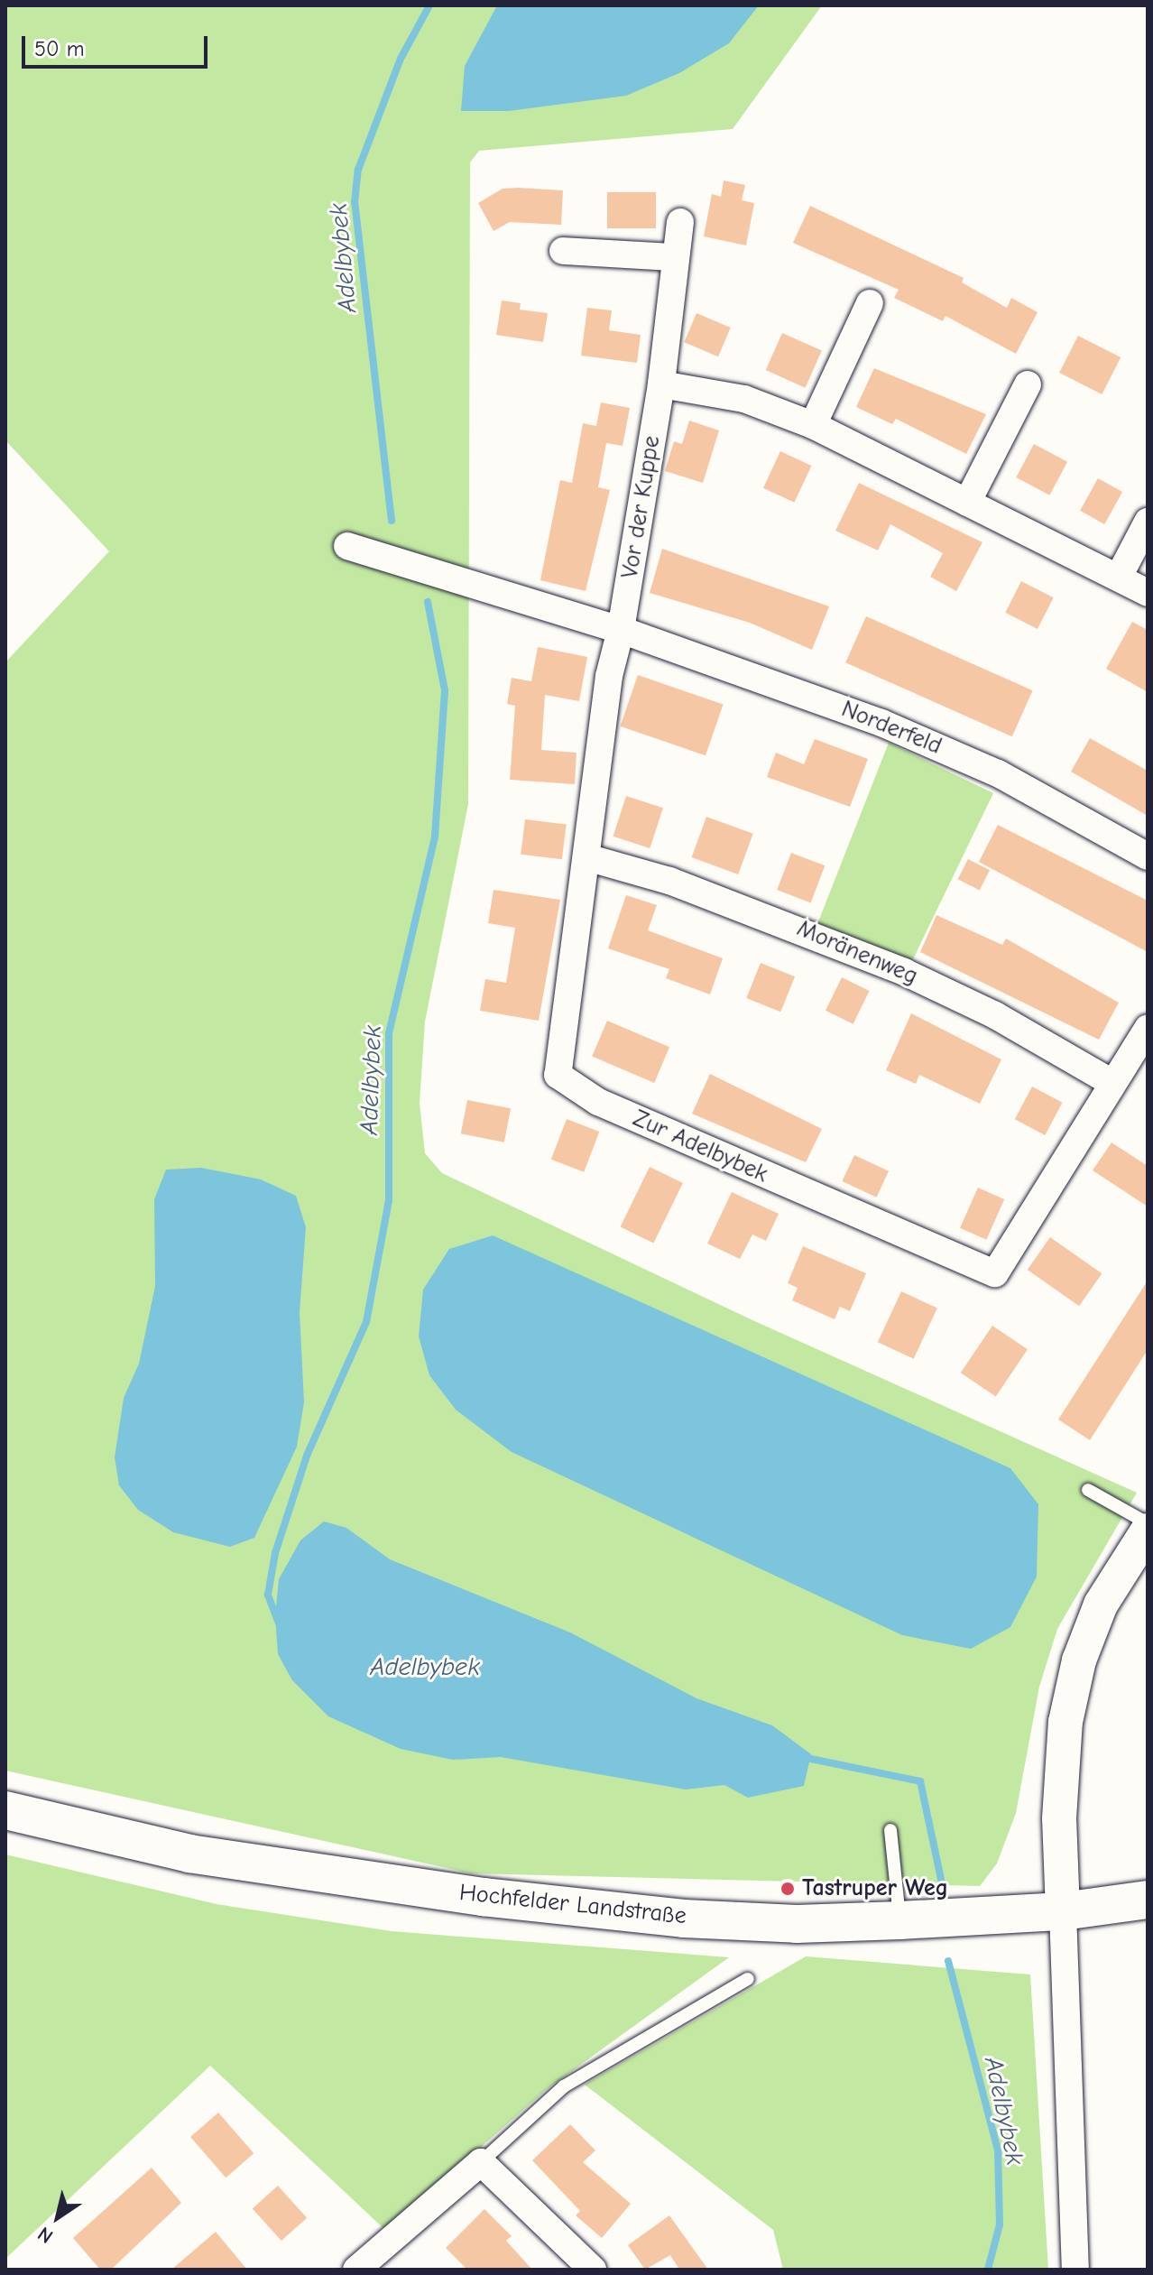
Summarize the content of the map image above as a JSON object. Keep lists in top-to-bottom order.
{
  "streets": {
    "main road": ["Hochfelder Landstraße"],
    "street": [
      "Vor der Kuppe",
      "Norderfeld",
      "Moränenweg",
      "Zur Adelbybek"
    ]
  },
  "crossings": [
    ["Vor der Kuppe", "Norderfeld"],
    ["Vor der Kuppe", "Zur Adelbybek"],
    ["Norderfeld", "Zur Adelbybek"],
    ["Moränenweg", "Zur Adelbybek"]
  ],
  "water": ["Adelbybek"],
  "places": ["Tastruper Weg"],
  "scale_bar": "50 m",
  "north": "bottom left"
}
